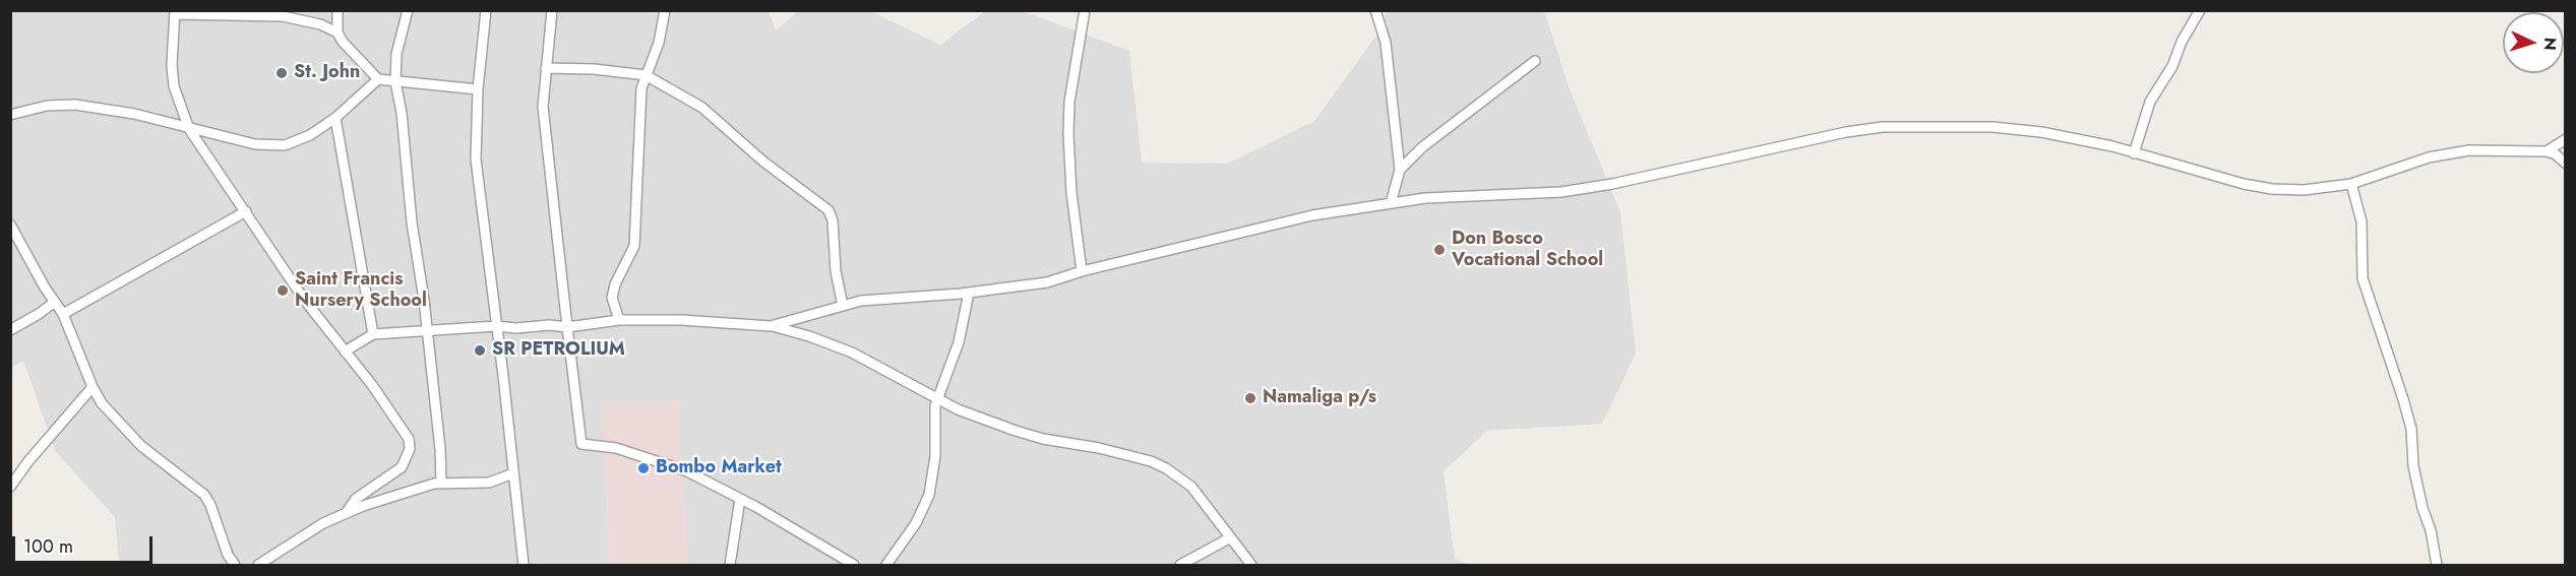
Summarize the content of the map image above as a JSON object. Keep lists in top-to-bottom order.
{
  "places": [
    "St. John",
    "Don Bosco Vocational School",
    "Saint Francis Nursery School",
    "SR PETROLIUM",
    "Namaliga p/s",
    "Bombo Market"
  ],
  "scale_bar": "100 m",
  "north": "right"
}
